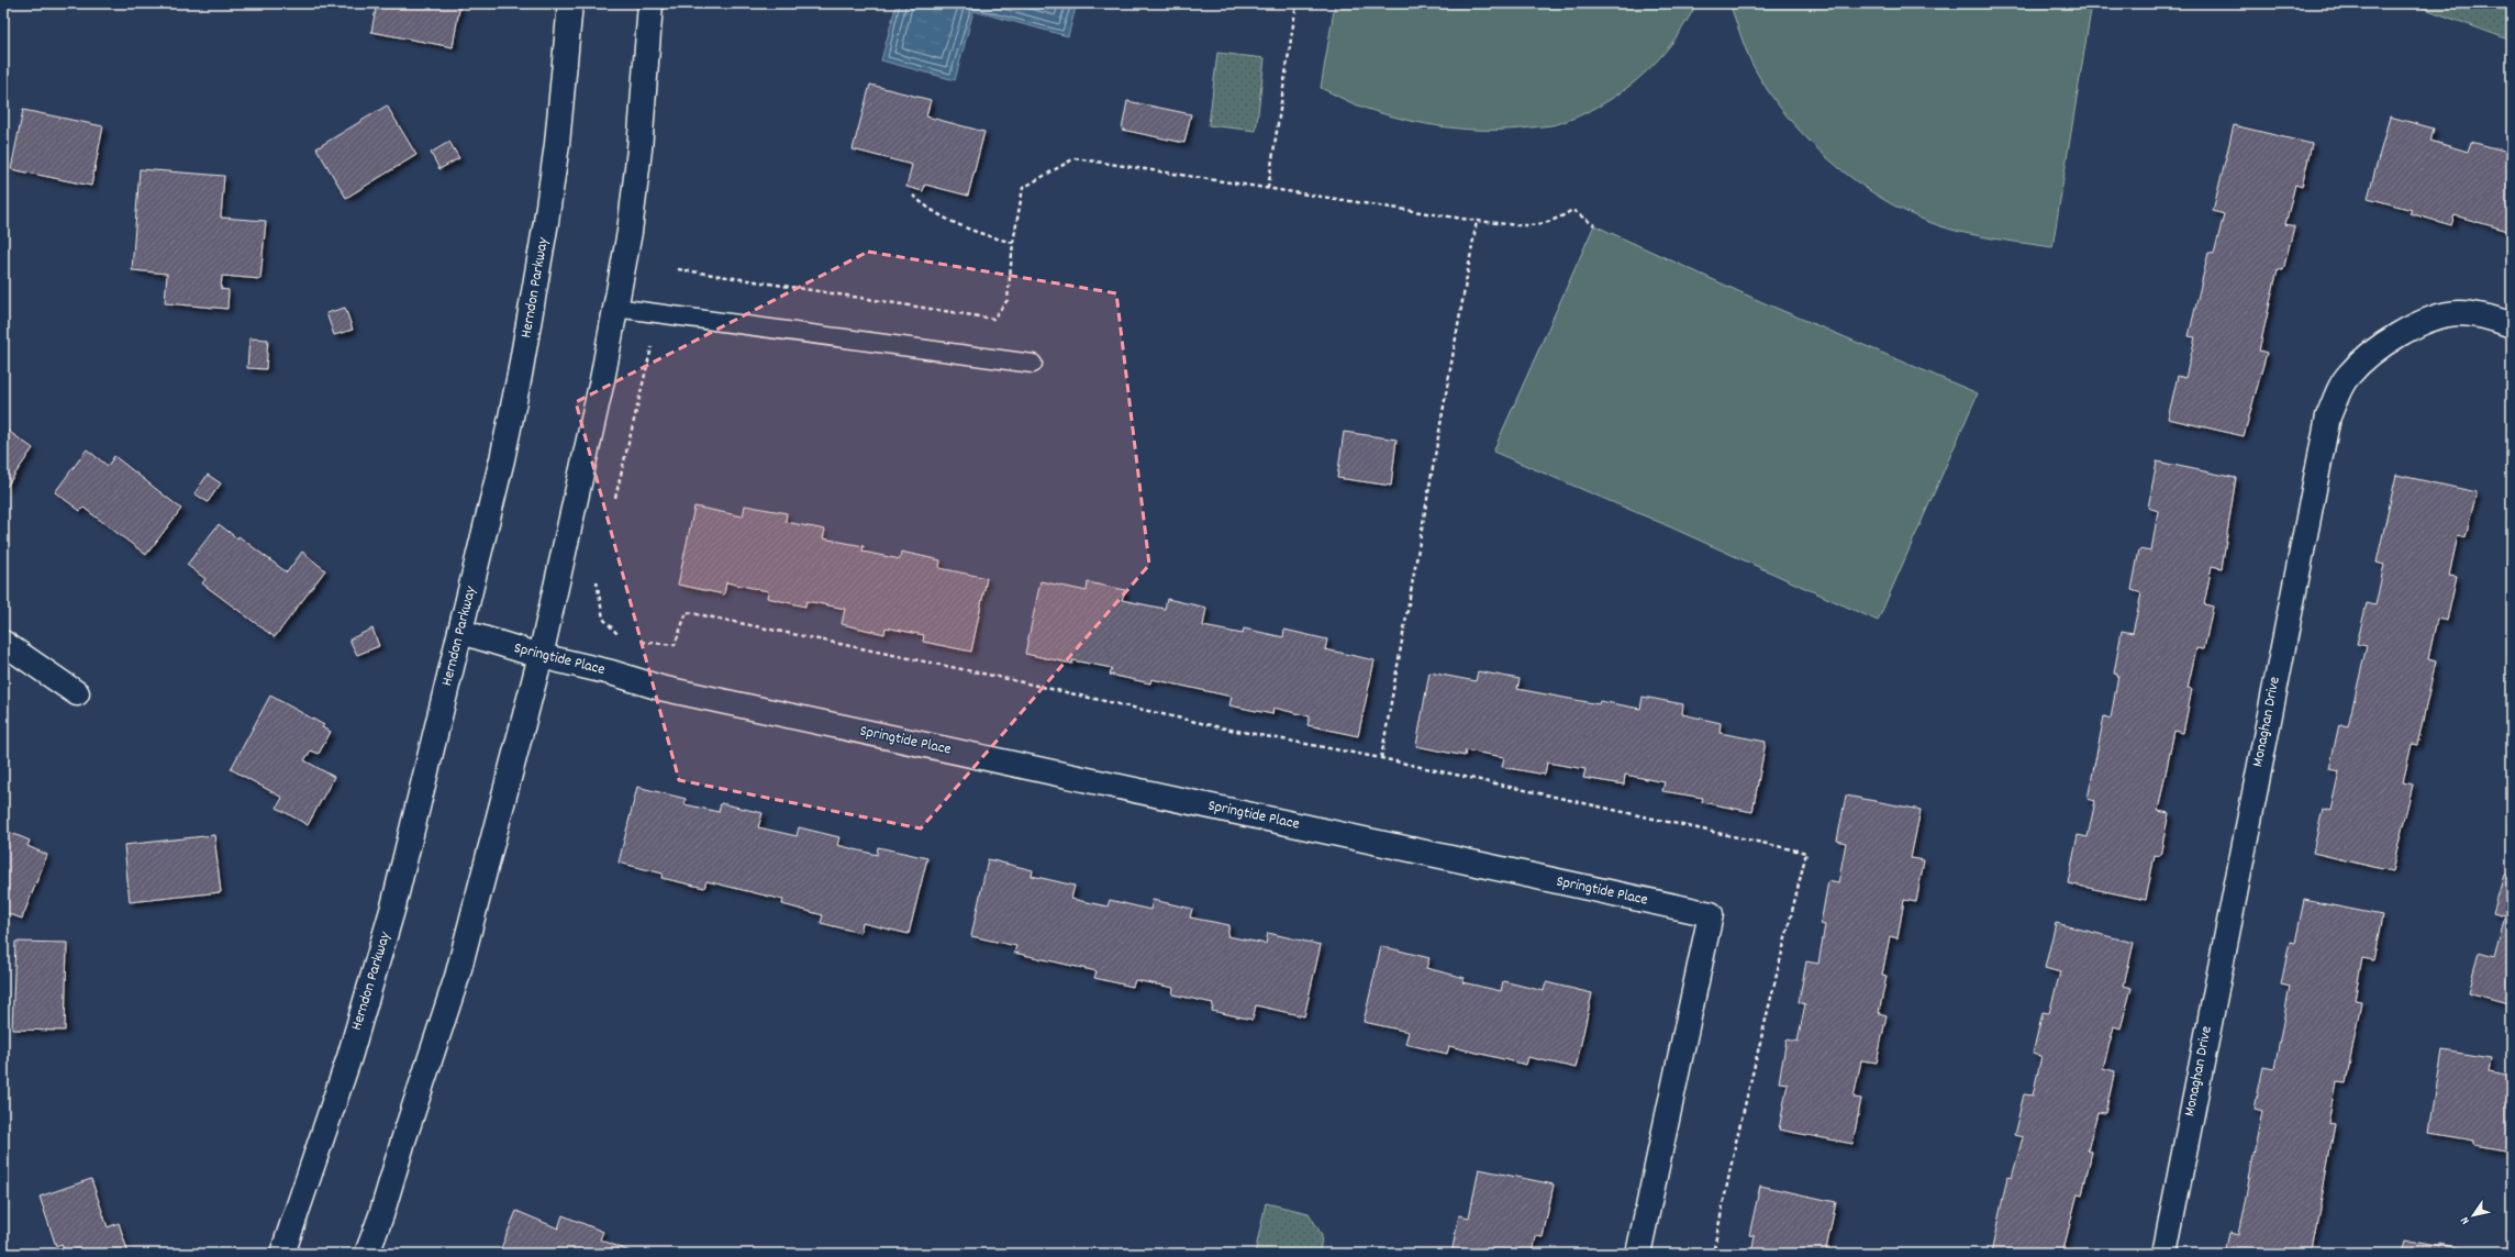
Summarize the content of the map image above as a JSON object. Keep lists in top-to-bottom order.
{
  "streets": {
    "street": ["Herndon Parkway", "Springtide Place", "Monaghan Drive"]
  },
  "crossings": [
    ["Herndon Parkway", "Springtide Place"]
  ],
  "north": "bottom left"
}
